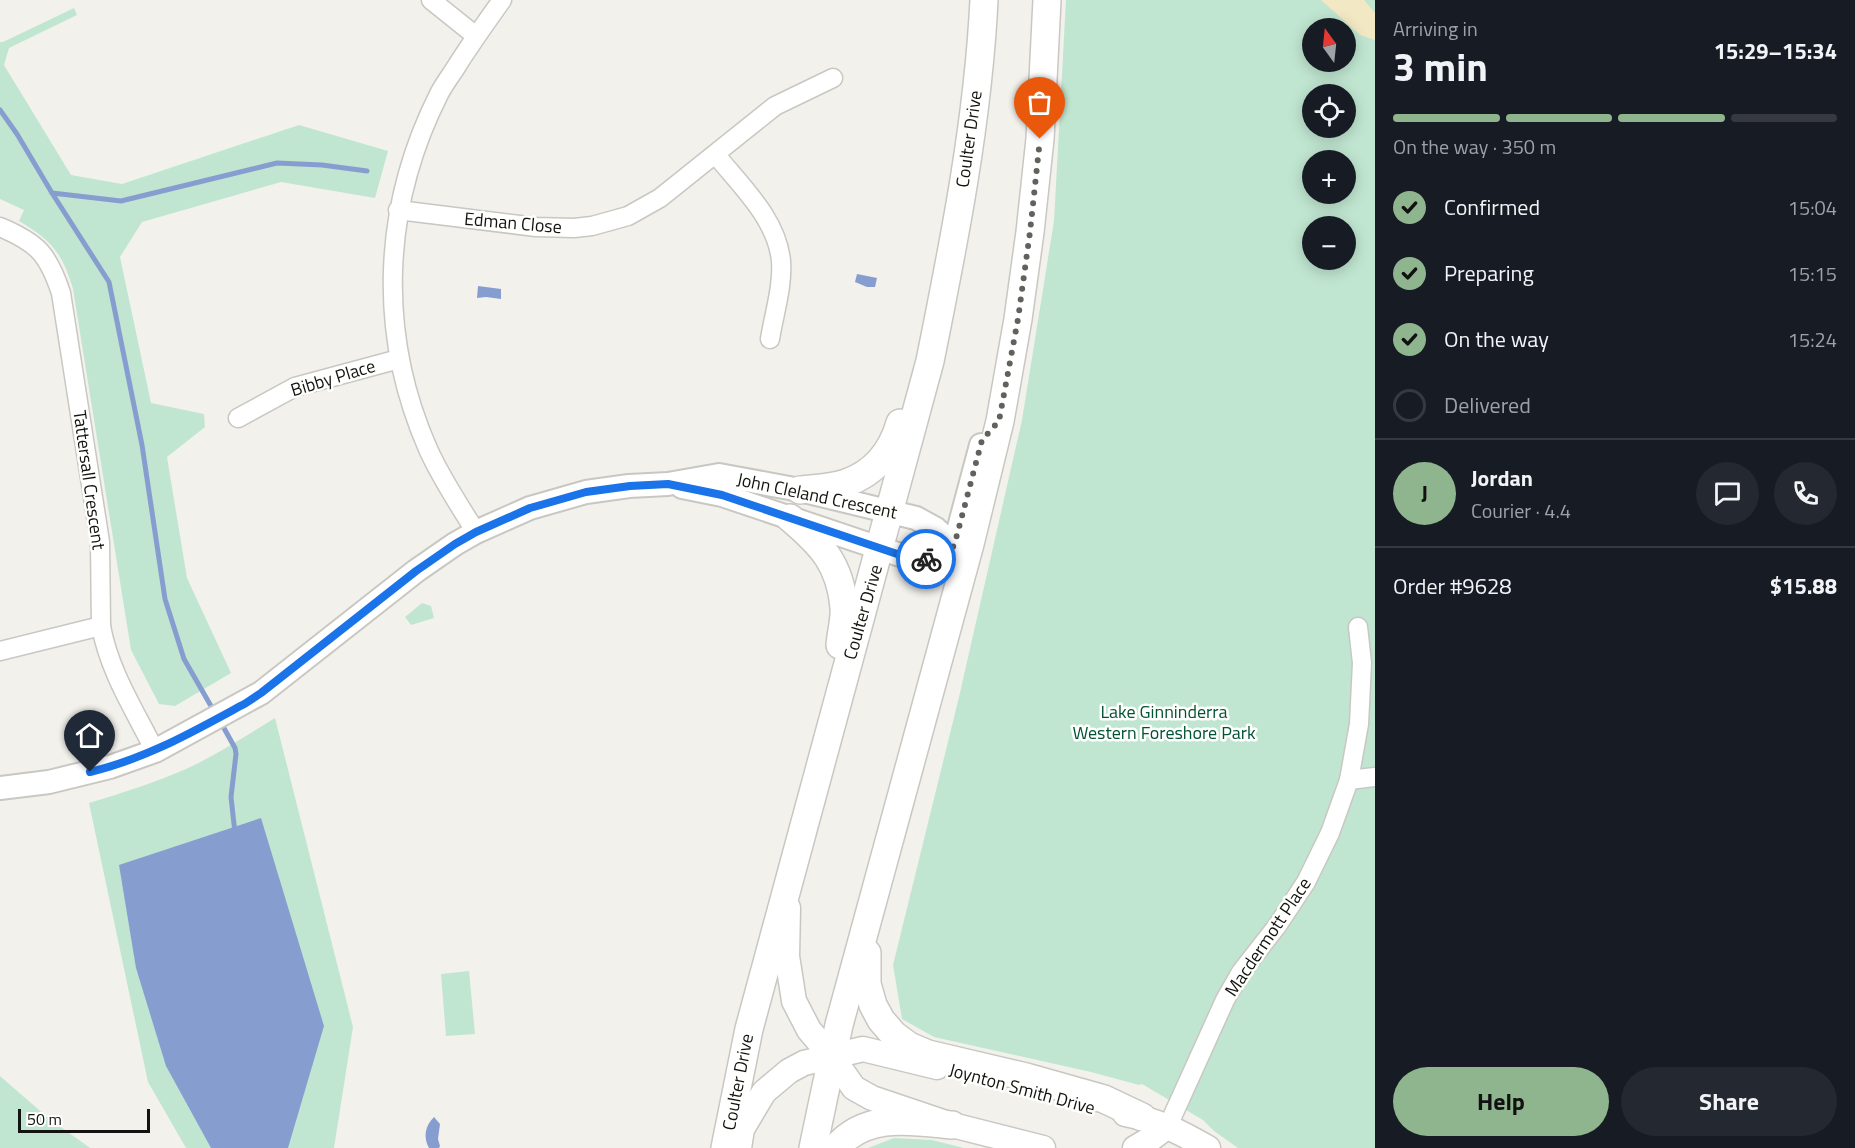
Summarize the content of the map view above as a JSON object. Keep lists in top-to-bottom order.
{
  "streets": {
    "main road": ["Coulter Drive", "Joynton Smith Drive"],
    "street": [
      "Edman Close",
      "Bibby Place",
      "Tattersall Crescent",
      "John Cleland Crescent",
      "Macdermott Place"
    ]
  },
  "crossings": [
    ["Coulter Drive", "John Cleland Crescent"],
    ["Tattersall Crescent", "John Cleland Crescent"],
    ["Macdermott Place", "Joynton Smith Drive"]
  ],
  "parks": ["Lake Ginninderra Western Foreshore Park"],
  "scale_bar": "50 m",
  "north": "top",
  "page": {
    "heading": ["3 min", "Arriving in", "15:29–15:34"],
    "panel": [
      "Jordan",
      "Courier · 4.4",
      "Order #9628",
      "$15.88"
    ],
    "map_buttons": ["+", "−"],
    "bar": "On the way · 350 m",
    "list": [
      ["Confirmed", "15:04"],
      ["Preparing", "15:15"],
      ["On the way", "15:24"],
      "Delivered"
    ],
    "round": "J",
    "buttons": ["Help", "Share"],
    "scale": "50 m"
  }
}
